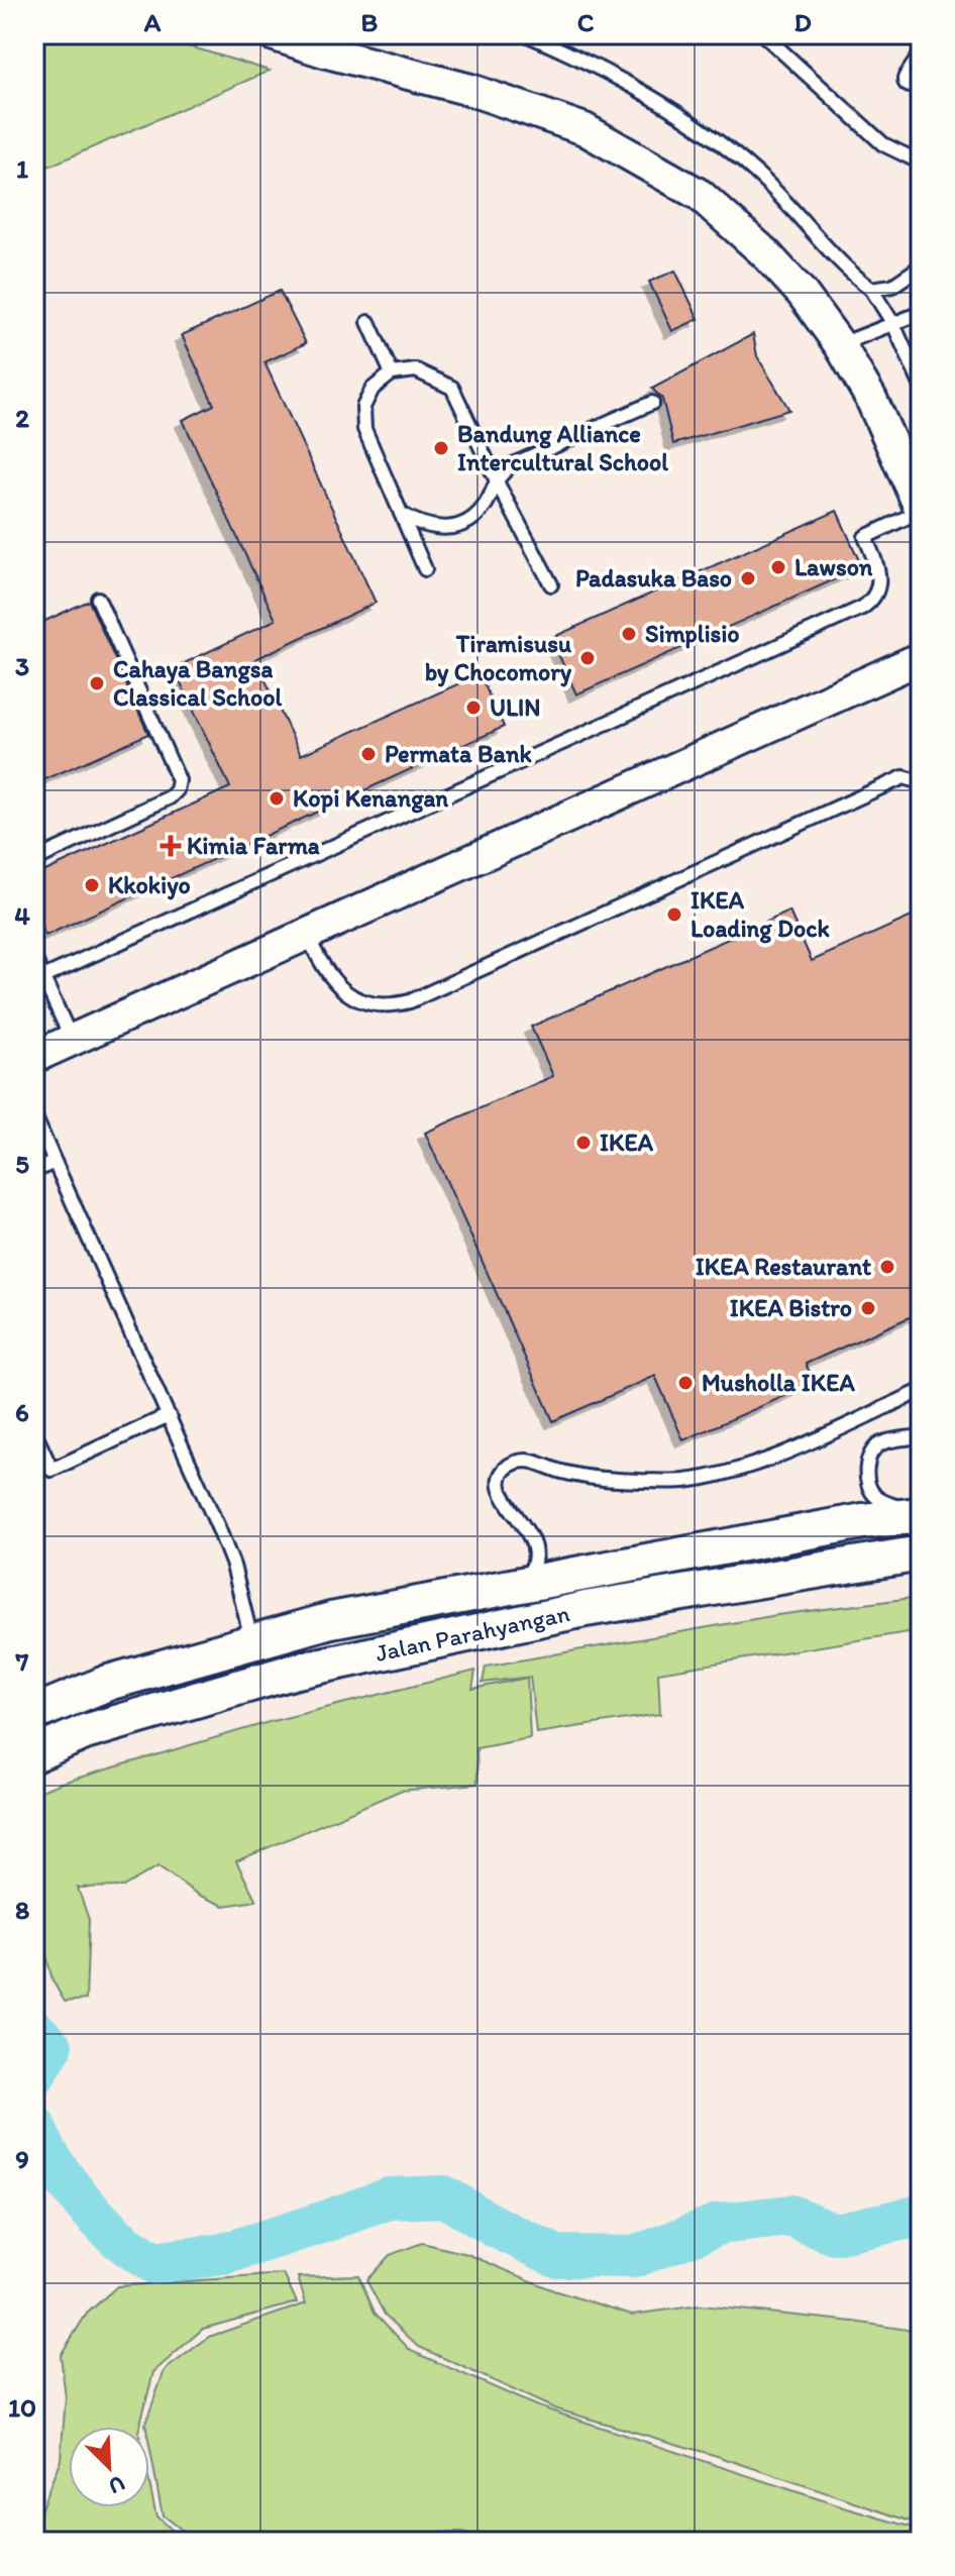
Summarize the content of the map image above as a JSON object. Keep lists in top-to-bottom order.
{
  "streets": {
    "main road": ["Jalan Parahyangan"]
  },
  "places": {
    "other": [
      "Bandung Alliance Intercultural School",
      "Lawson",
      "Padasuka Baso",
      "Simplisio",
      "Tiramisusu by Chocomory",
      "Cahaya Bangsa Classical School",
      "ULIN",
      "Permata Bank",
      "Kopi Kenangan",
      "Kkokiyo",
      "IKEA Loading Dock",
      "IKEA",
      "IKEA Restaurant",
      "IKEA Bistro",
      "Musholla IKEA"
    ],
    "health": ["Kimia Farma"]
  },
  "north": "bottom right",
  "grid": {
    "columns": [
      "A",
      "B",
      "C",
      "D"
    ],
    "rows": [
      "1",
      "2",
      "3",
      "4",
      "5",
      "6",
      "7",
      "8",
      "9",
      "10"
    ]
  }
}
